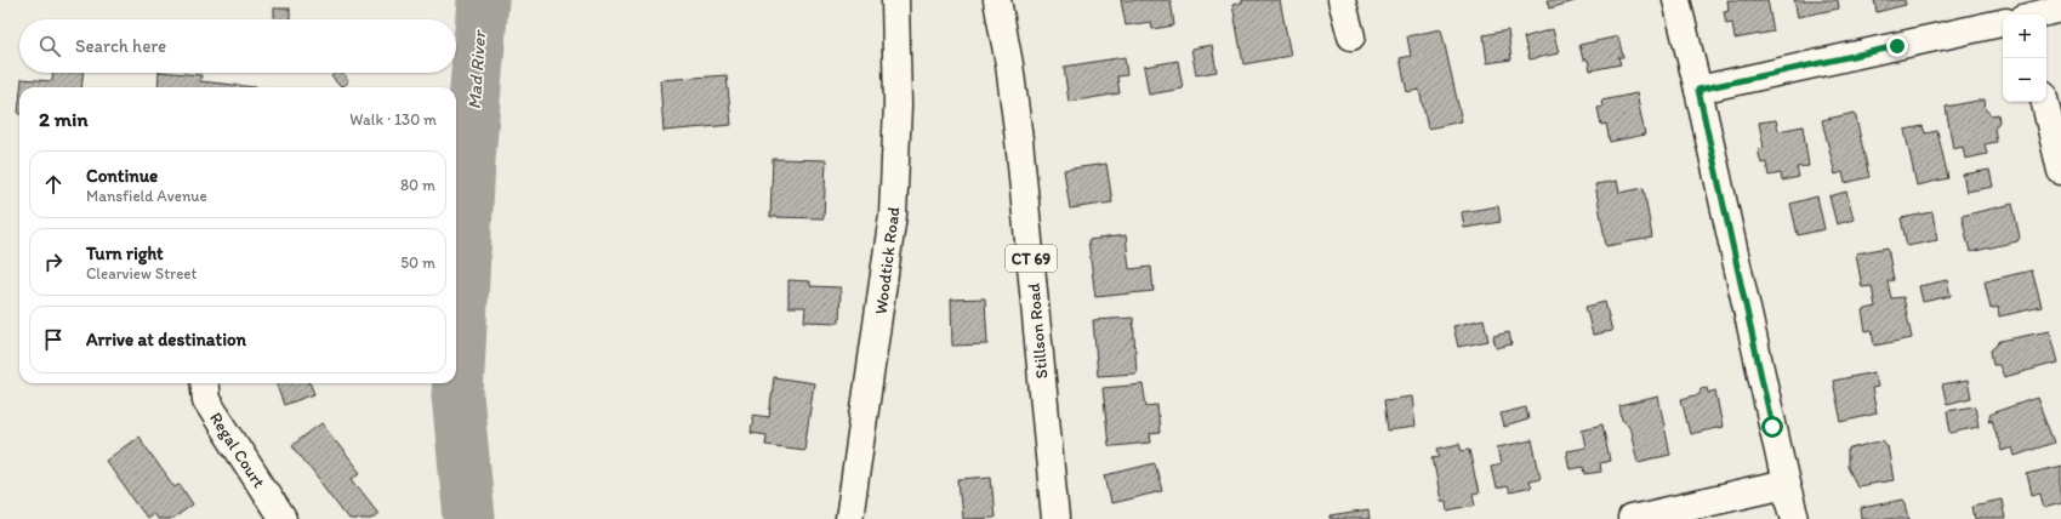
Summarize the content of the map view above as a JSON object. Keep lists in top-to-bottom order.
{
  "streets": {
    "street": [
      "CT 69",
      "Woodtick Road",
      "Stillson Road",
      "Regal Court"
    ]
  },
  "water": ["Mad River"],
  "page": {
    "map_buttons": ["+", "−"],
    "search": "Search here",
    "heading": ["2 min", "Walk · 130 m"],
    "list": [
      ["Continue", "Mansfield Avenue", "80 m"],
      ["Turn right", "Clearview Street", "50 m"],
      "Arrive at destination"
    ]
  }
}
